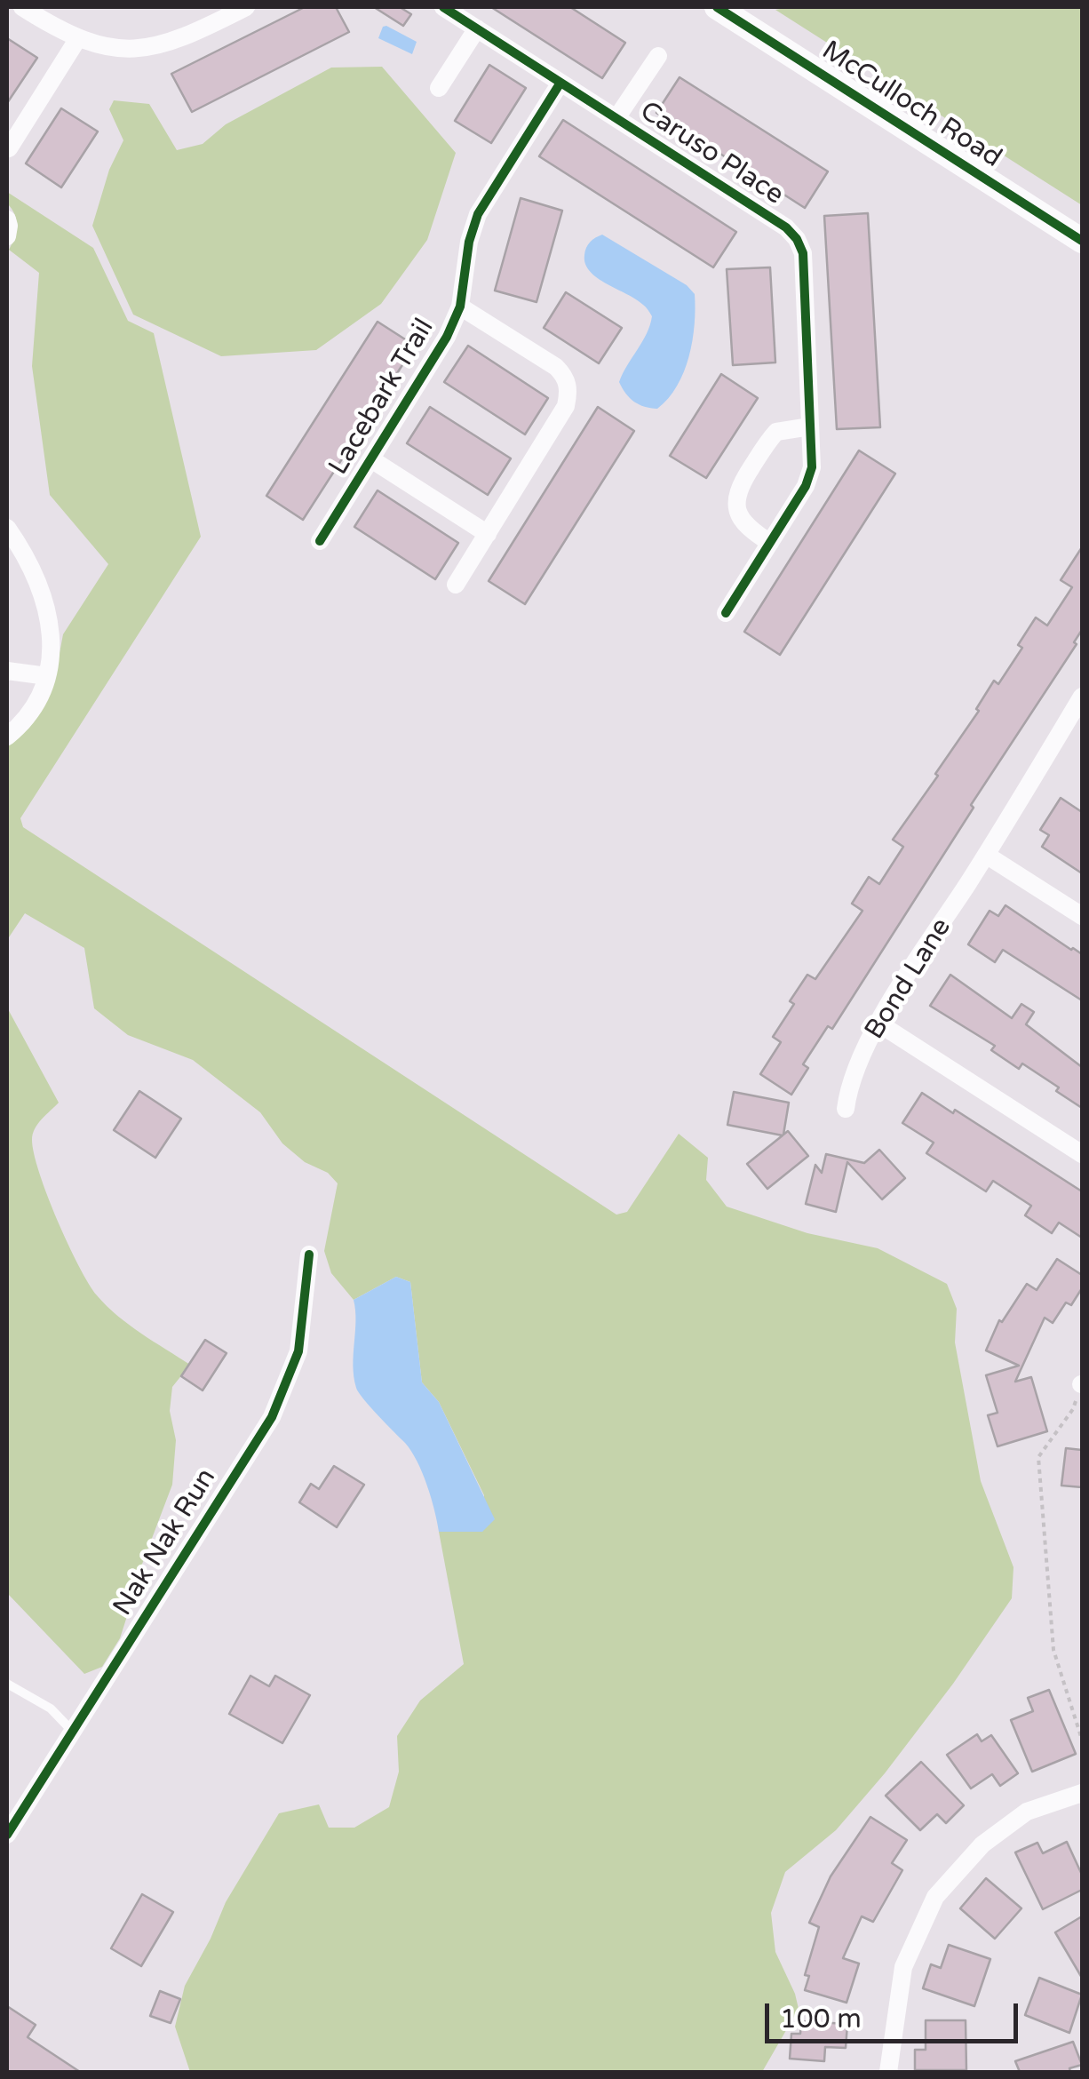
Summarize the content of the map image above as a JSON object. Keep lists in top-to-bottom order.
{
  "streets": {
    "main road": ["McCulloch Road"],
    "street": [
      "Caruso Place",
      "Lacebark Trail",
      "Bond Lane",
      "Nak Nak Run"
    ]
  },
  "crossings": [
    ["Caruso Place", "Lacebark Trail"]
  ],
  "scale_bar": "100 m"
}
